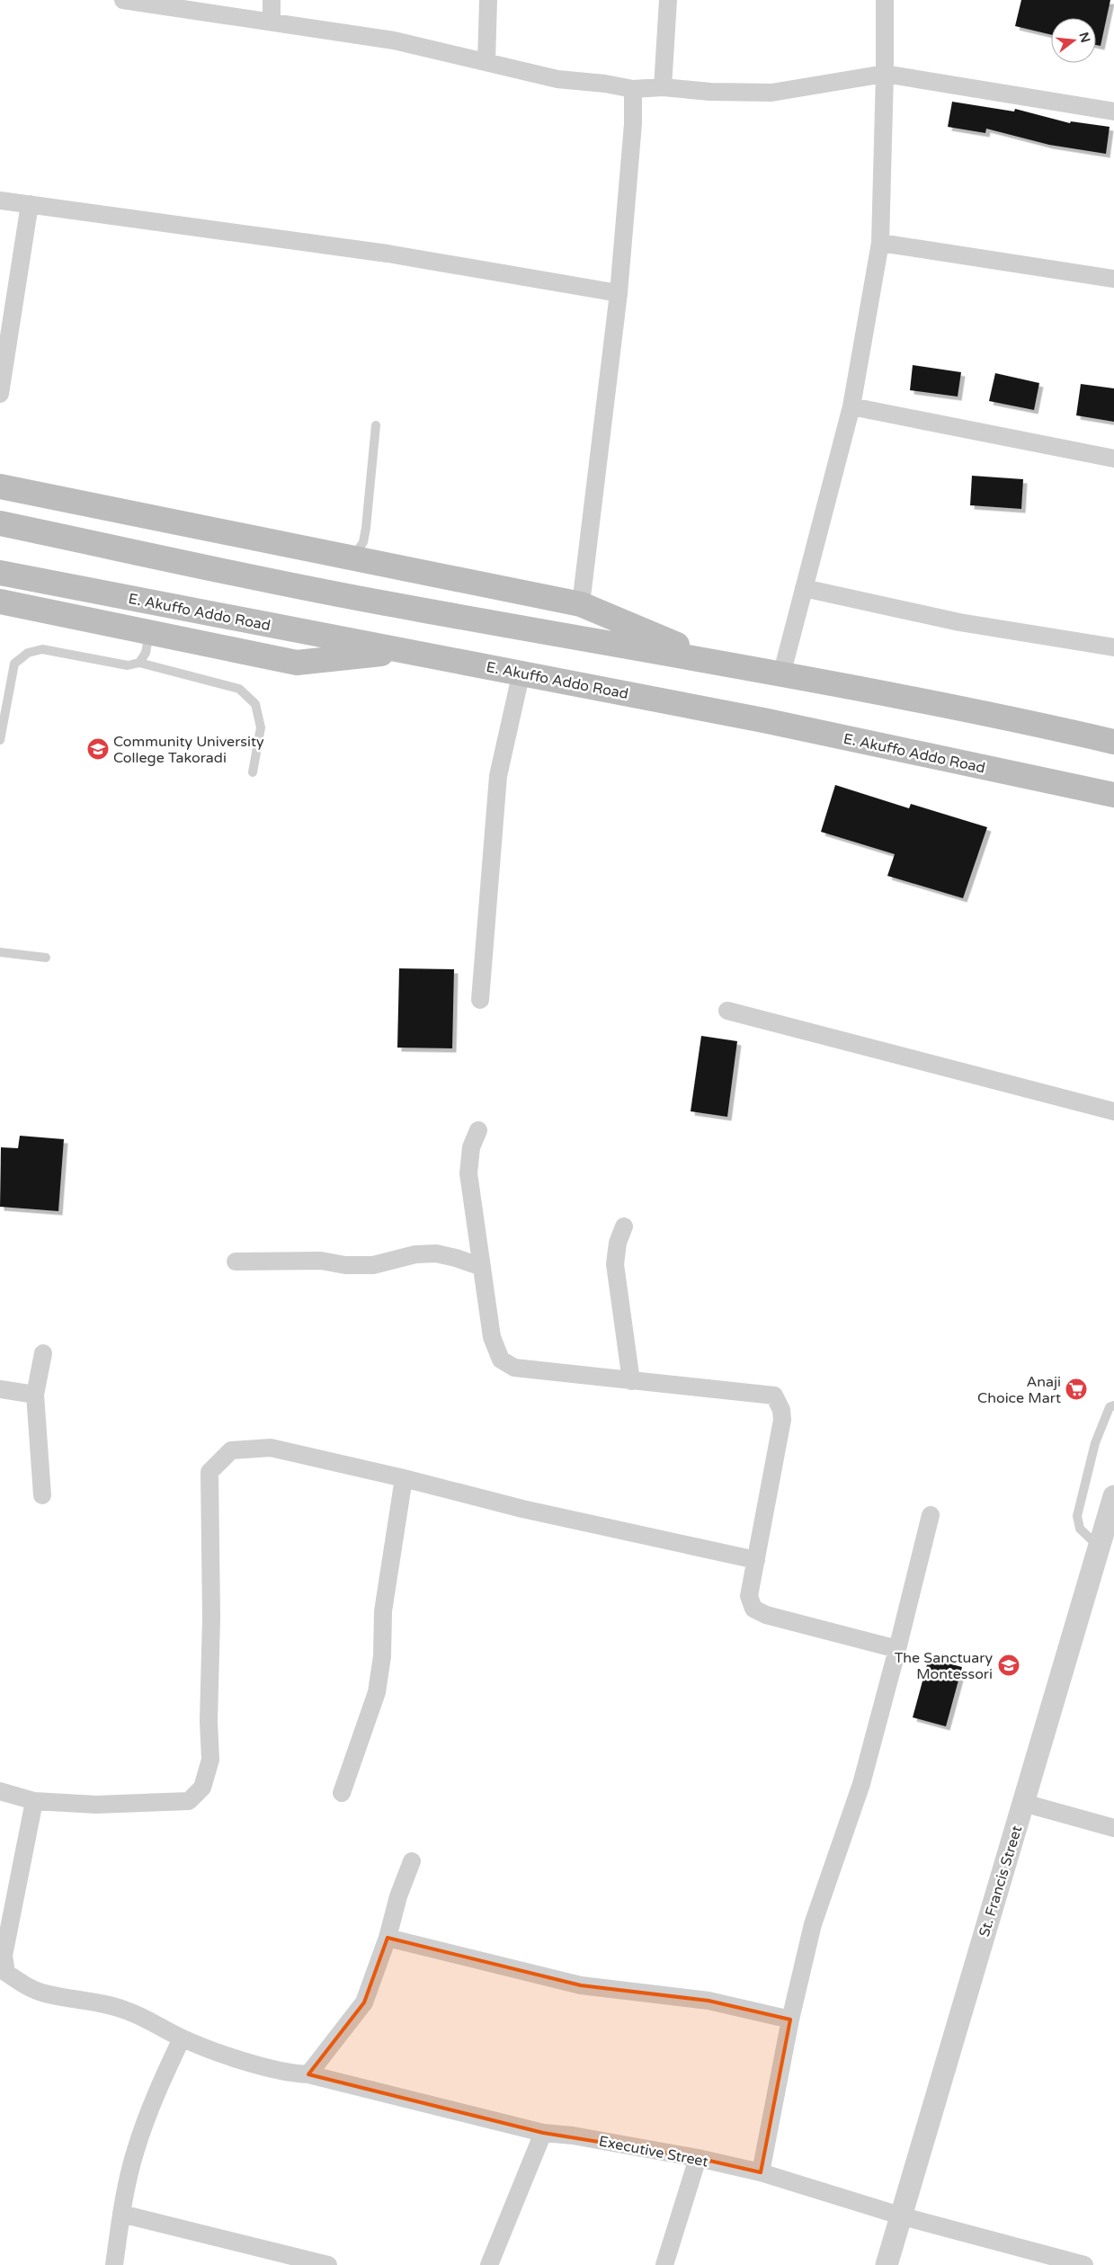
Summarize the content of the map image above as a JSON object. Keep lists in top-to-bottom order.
{
  "streets": {
    "main road": ["E. Akuffo Addo Road"],
    "street": ["St. Francis Street", "Executive Street"]
  },
  "crossings": [
    ["St. Francis Street", "Executive Street"]
  ],
  "places": {
    "school or university": ["Community University College Takoradi", "The Sanctuary Montessori"],
    "supermarket": ["Anaji Choice Mart"]
  },
  "north": "right"
}
